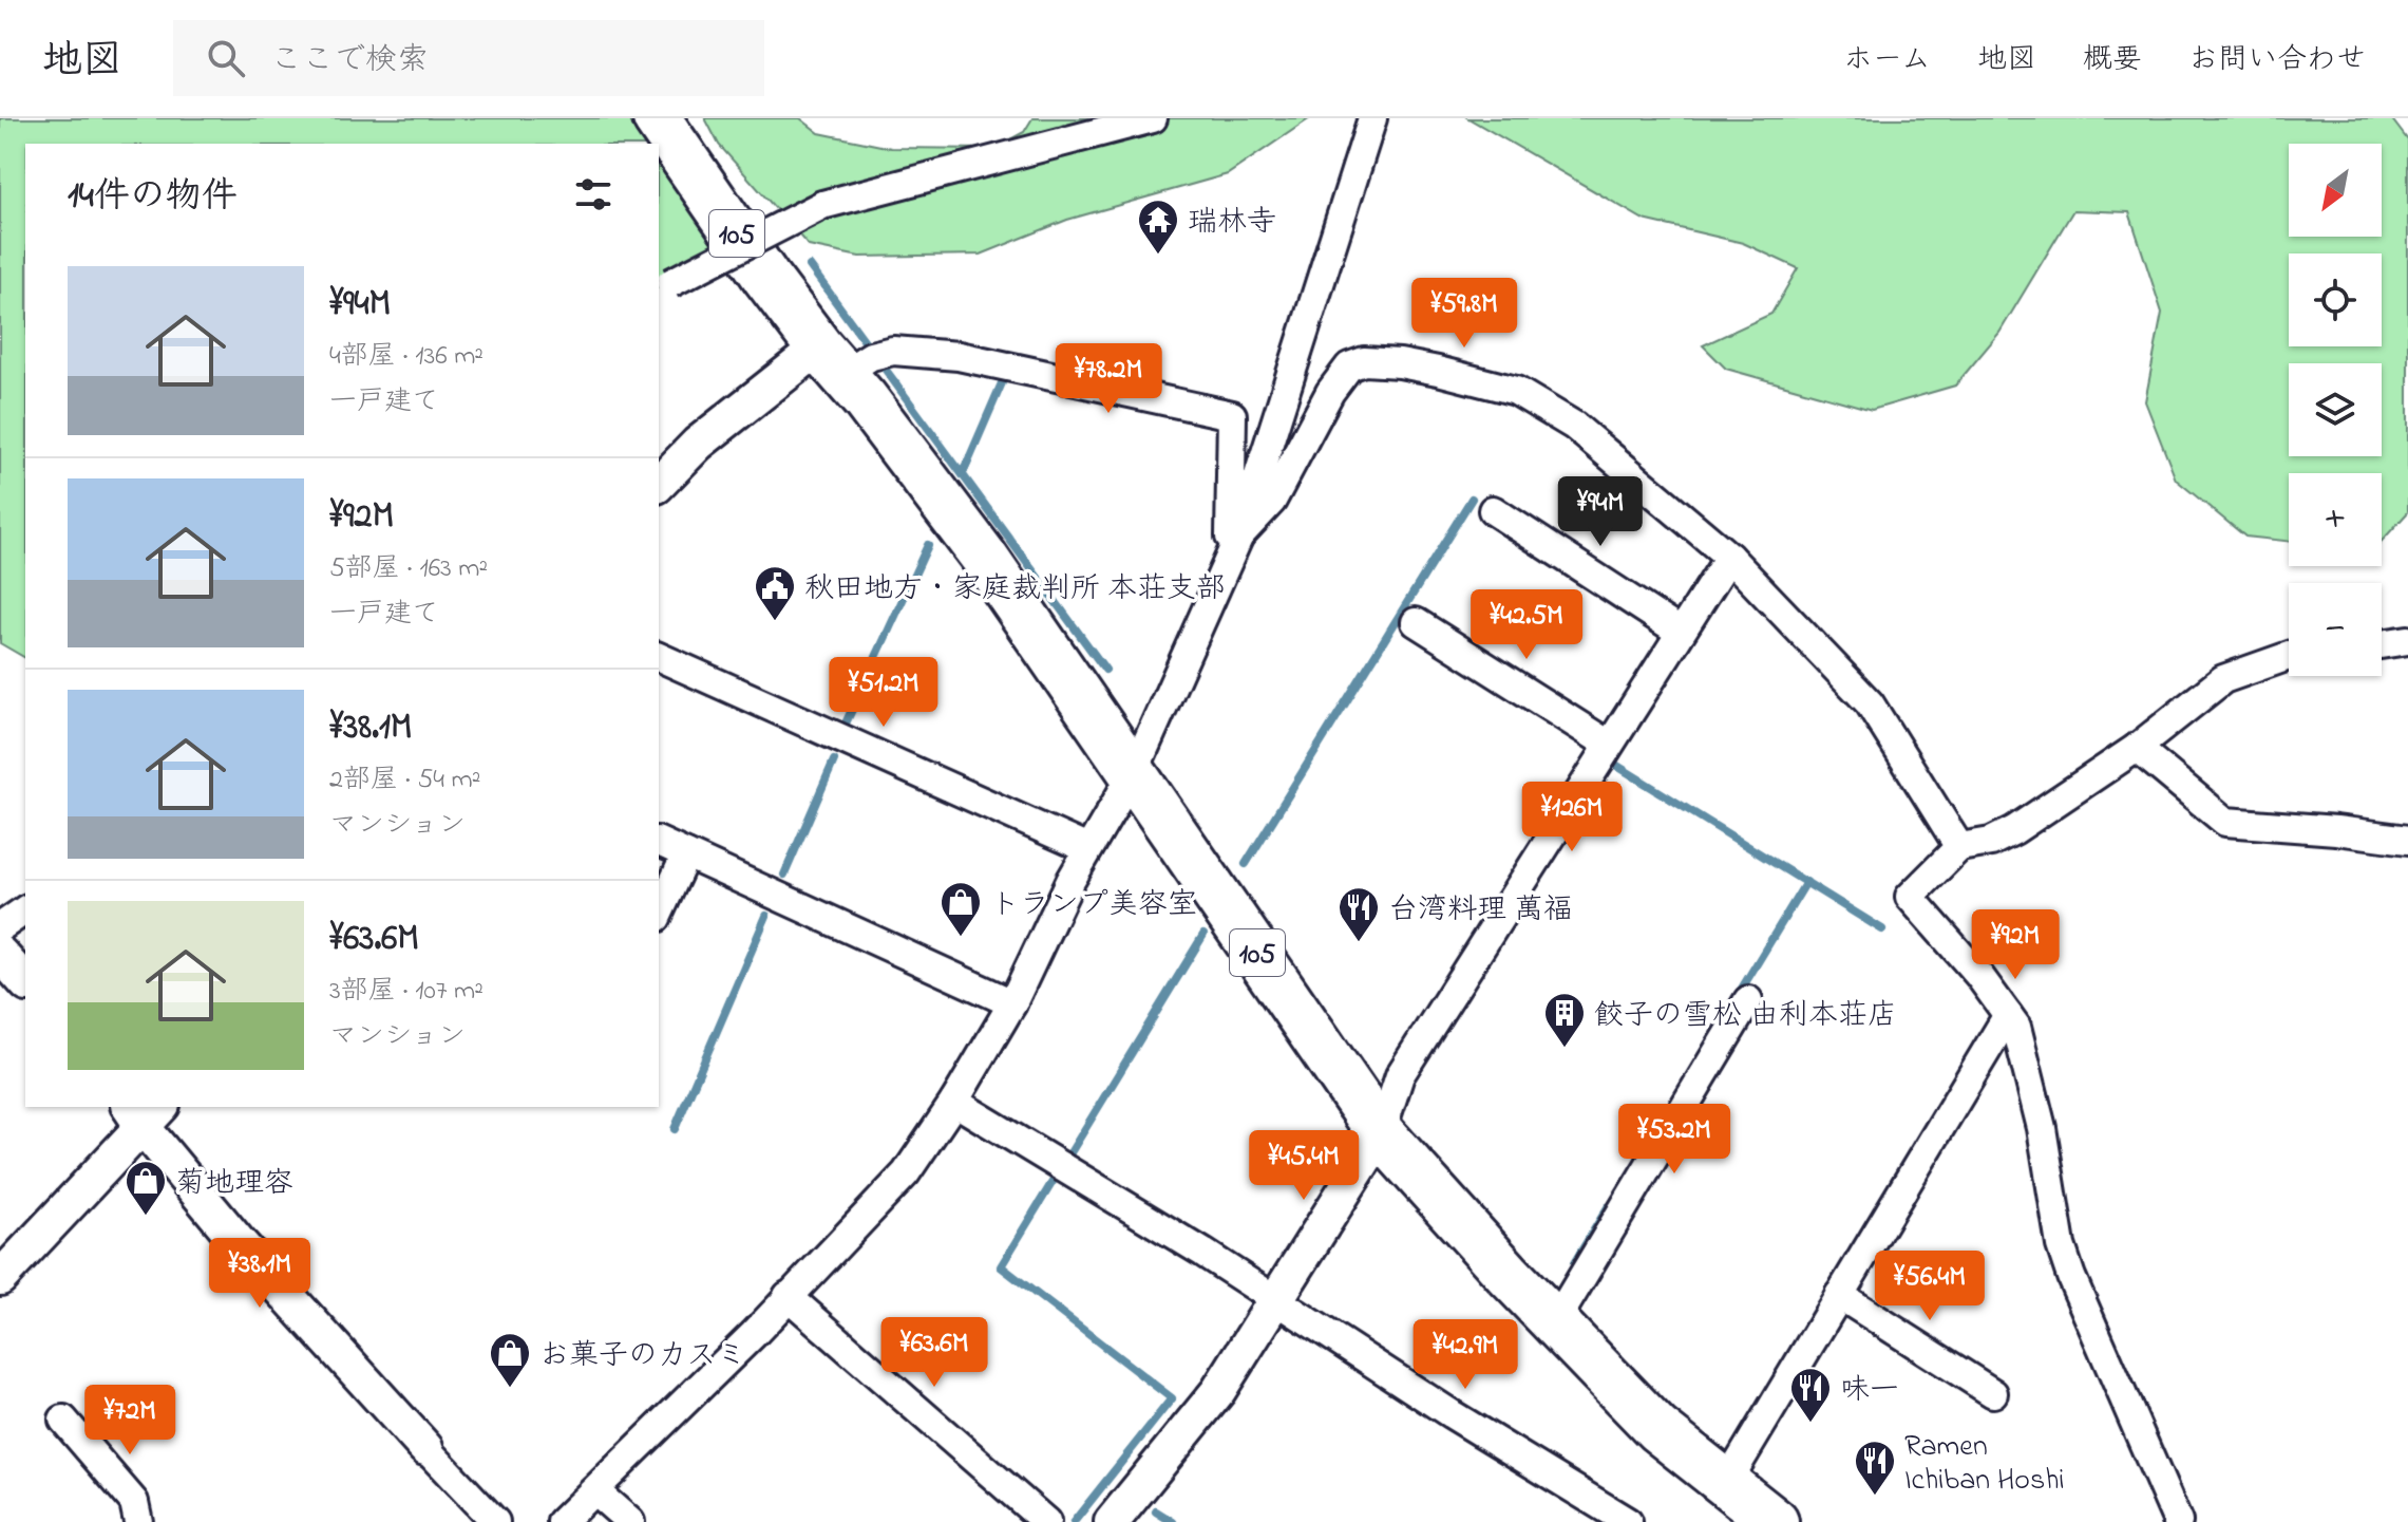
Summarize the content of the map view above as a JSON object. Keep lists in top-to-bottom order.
{
  "streets": {
    "highway": ["105"]
  },
  "places": {
    "temple": ["瑞林寺"],
    "public building": ["秋田地方・家庭裁判所 本荘支部"],
    "shop": ["トランプ美容室", "菊地理容", "お菓子のカスミ"],
    "restaurant": ["台湾料理 萬福", "味一", "Ramen Ichiban Hoshi"],
    "building": ["餃子の雪松 由利本荘店"]
  },
  "north": "bottom left",
  "page": {
    "header": "地図",
    "search": "ここで検索",
    "nav": [
      "ホーム",
      "地図",
      "概要",
      "お問い合わせ"
    ],
    "map_buttons": ["+", "−"],
    "heading": "14件の物件",
    "list": [
      {
        "name": "¥94M",
        "note": "4部屋 · 136 m² · 一戸建て"
      },
      {
        "name": "¥92M",
        "note": "5部屋 · 163 m² · 一戸建て"
      },
      {
        "name": "¥38.1M",
        "note": "2部屋 · 54 m² · マンション"
      },
      {
        "name": "¥63.6M",
        "note": "3部屋 · 107 m² · マンション"
      }
    ],
    "price": [
      "¥59.8M",
      "¥78.2M",
      "¥94M",
      "¥42.5M",
      "¥51.2M",
      "¥126M",
      "¥92M",
      "¥53.2M",
      "¥45.4M",
      "¥38.1M",
      "¥56.4M",
      "¥63.6M",
      "¥42.9M",
      "¥72M"
    ]
  }
}
